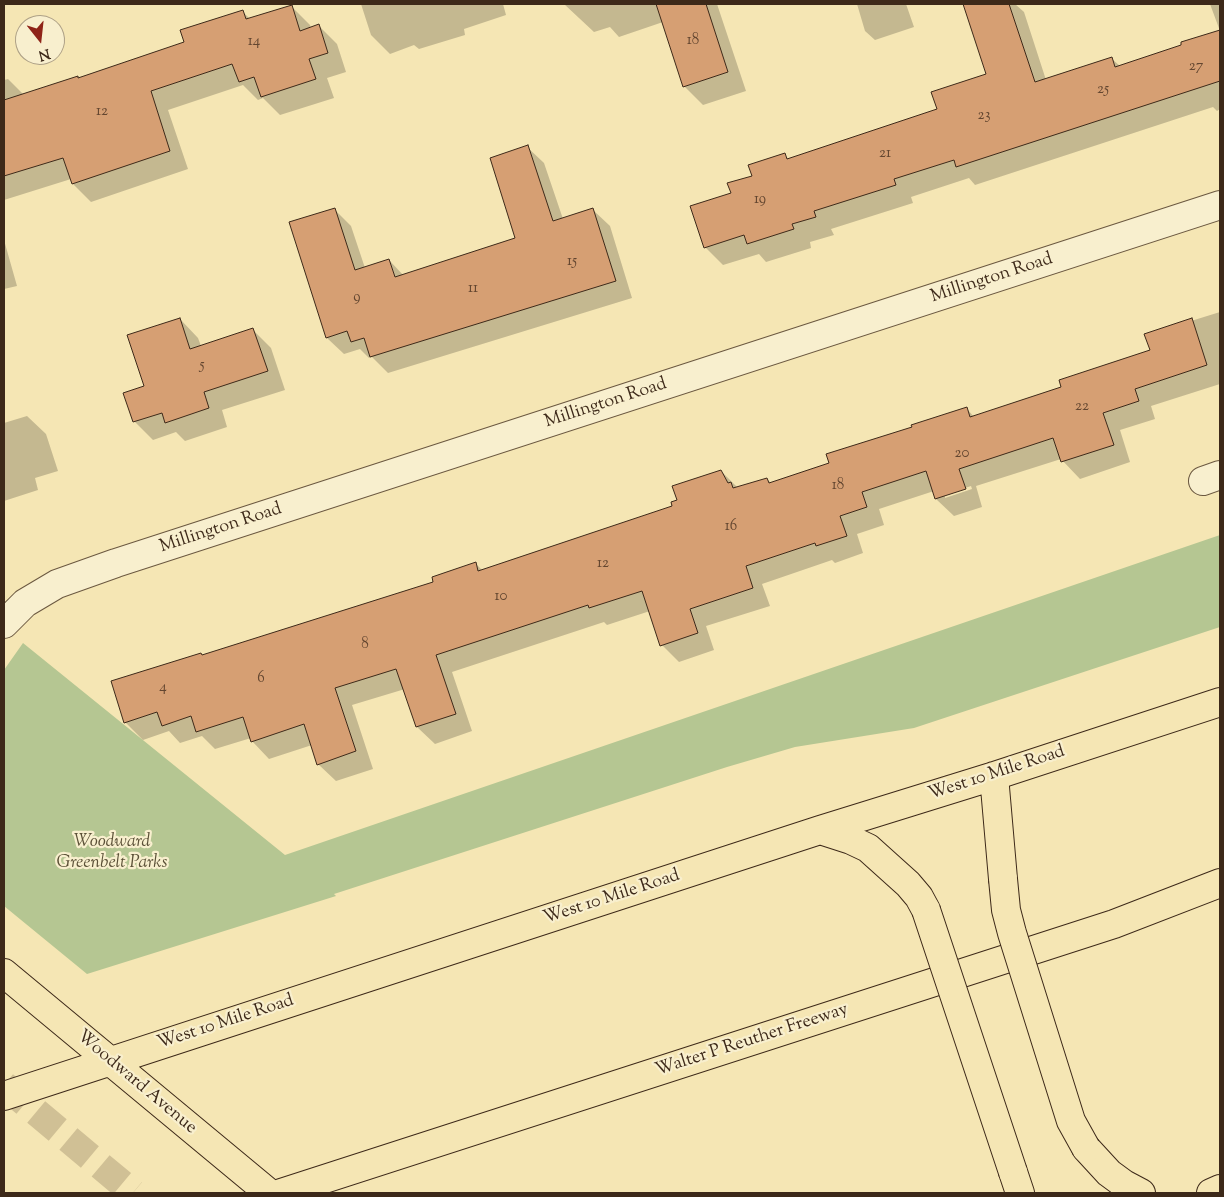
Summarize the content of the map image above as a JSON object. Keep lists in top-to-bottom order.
{
  "streets": {
    "main road": ["West 10 Mile Road", "Walter P Reuther Freeway", "Woodward Avenue"],
    "street": ["Millington Road"]
  },
  "crossings": [
    ["West 10 Mile Road", "Woodward Avenue"]
  ],
  "parks": ["Woodward Greenbelt Parks"],
  "house_numbers": [
    "18",
    "14",
    "27",
    "25",
    "12",
    "23",
    "21",
    "19",
    "15",
    "11",
    "9",
    "5",
    "22",
    "20",
    "18",
    "16",
    "12",
    "10",
    "8",
    "6",
    "4"
  ],
  "north": "bottom"
}
